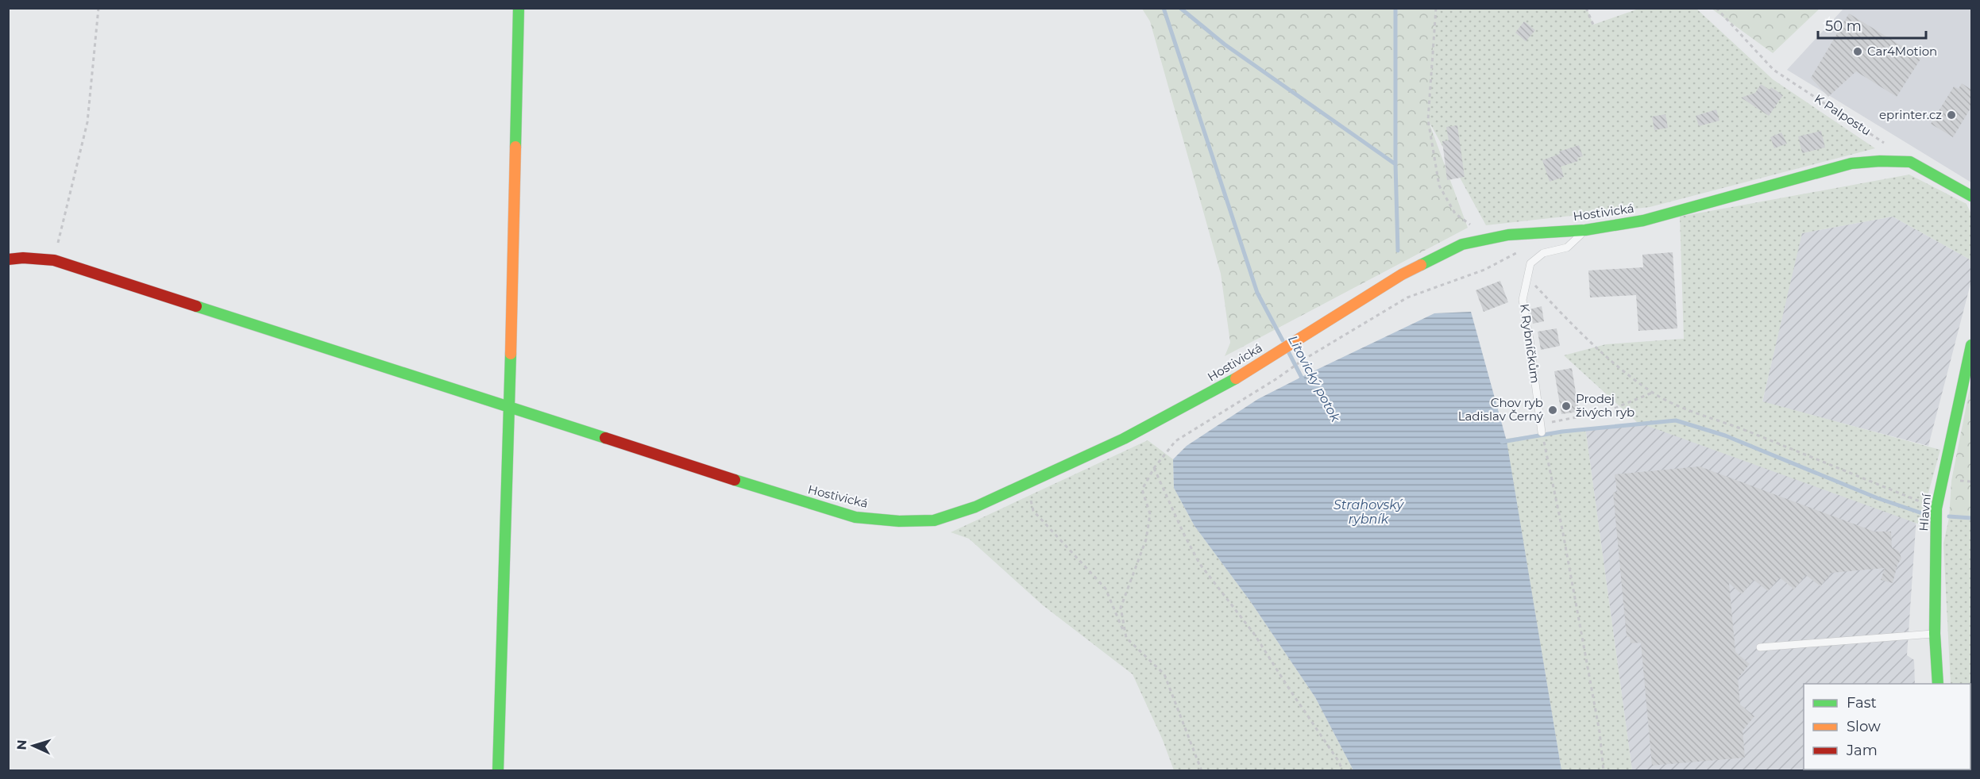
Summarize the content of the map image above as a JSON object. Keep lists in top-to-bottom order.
{
  "streets": {
    "street": ["Hostivická", "Hlavní"],
    "lane": ["K Rybníčkům"],
    "path": ["K Palpostu"]
  },
  "crossings": [
    ["Hostivická", "K Rybníčkům"]
  ],
  "water": ["Litovický potok", "Strahovský rybník"],
  "places": [
    "Car4Motion",
    "eprinter.cz",
    "Prodej živých ryb",
    "Chov ryb Ladislav Černý"
  ],
  "legend": ["Fast", "Slow", "Jam"],
  "scale_bar": "50 m",
  "north": "left"
}
